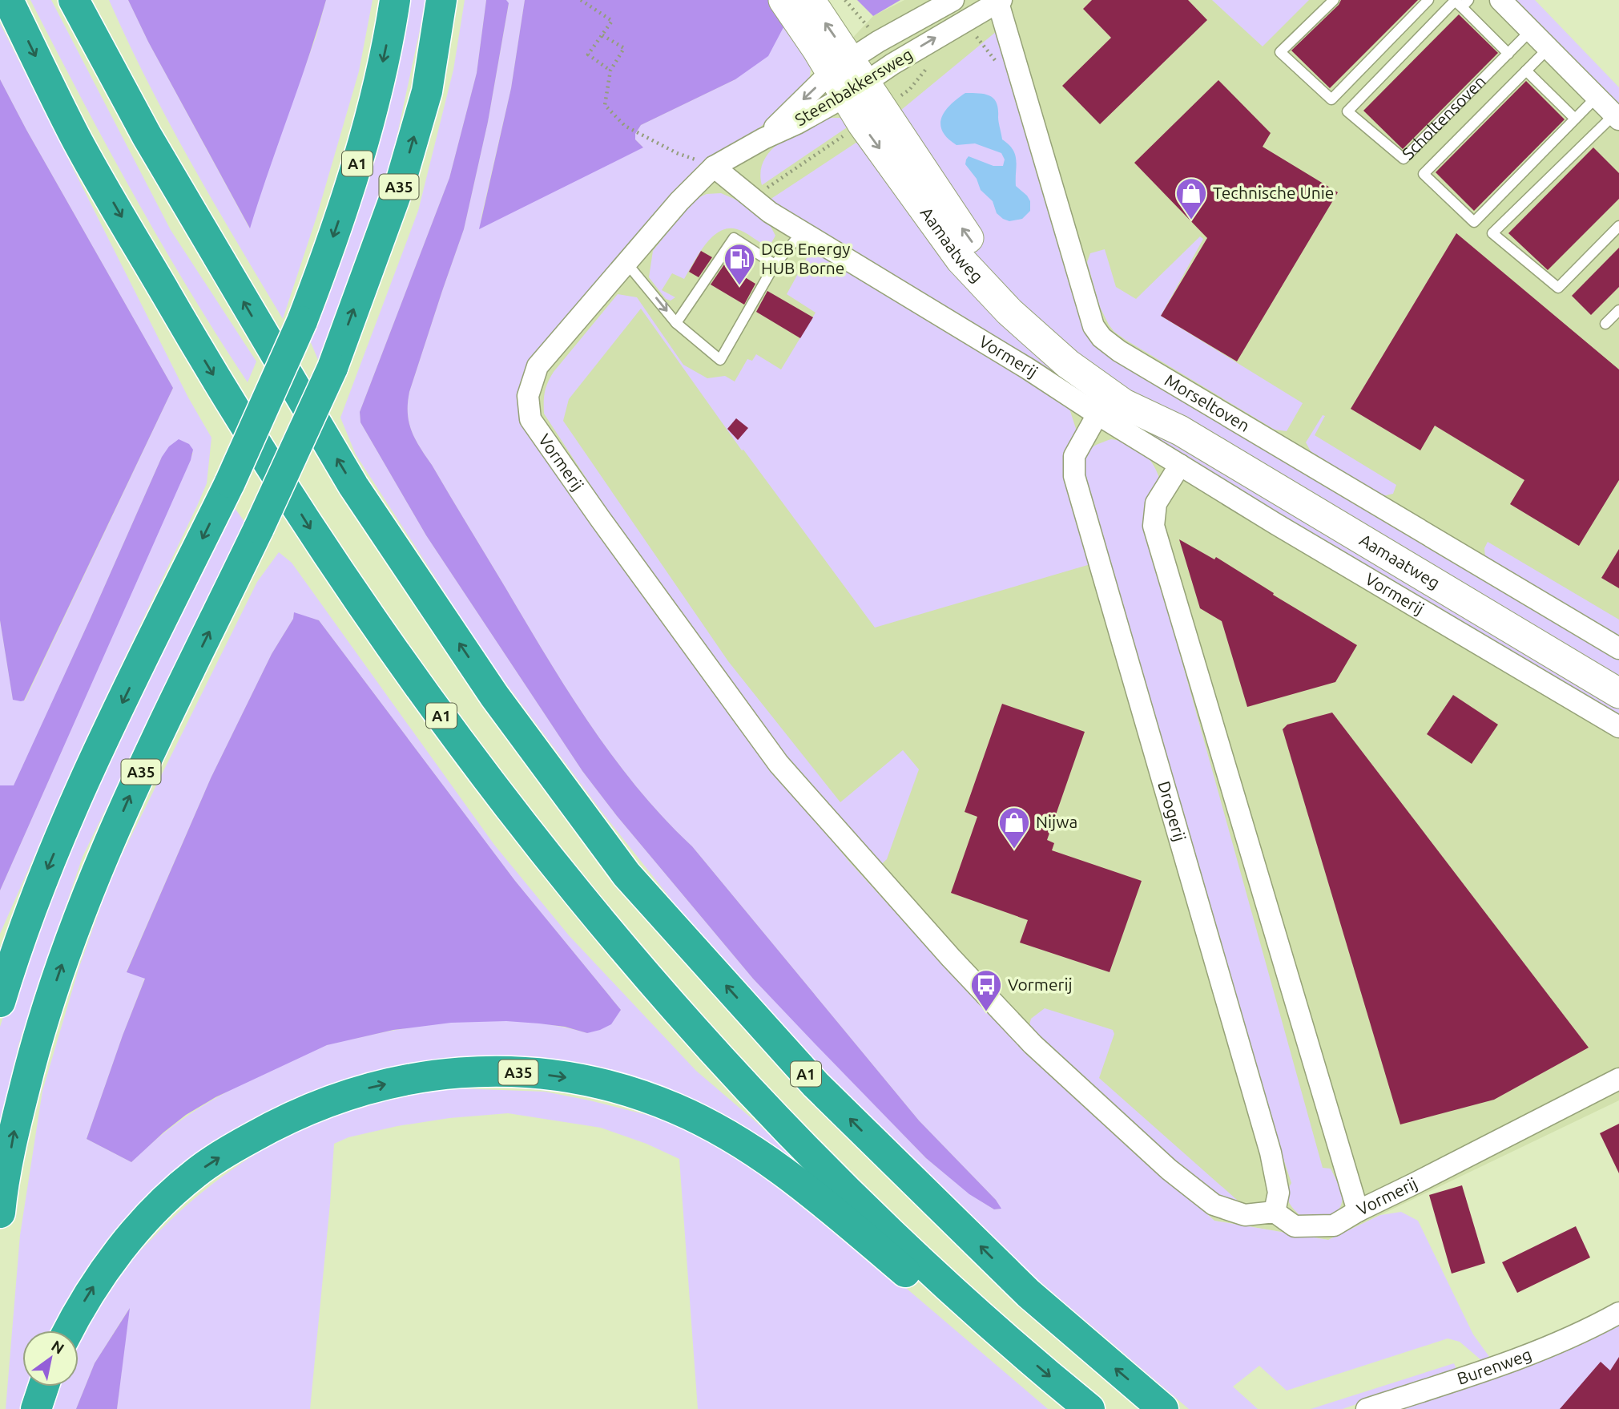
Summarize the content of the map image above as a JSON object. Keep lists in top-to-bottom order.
{
  "streets": {
    "highway": ["A1", "A35"],
    "main road": ["Aamaatweg"],
    "street": [
      "Steenbakkersweg",
      "Vormerij",
      "Morseltoven",
      "Drogerij",
      "Burenweg"
    ],
    "lane": ["Scholtensoven"]
  },
  "crossings": [
    ["Steenbakkersweg", "Aamaatweg"],
    ["Steenbakkersweg", "Vormerij"],
    ["Steenbakkersweg", "Morseltoven"],
    ["A1", "A35"],
    ["Vormerij", "Drogerij"]
  ],
  "places": {
    "shop": ["Technische Unie", "Nijwa"],
    "fuel station": ["DCB Energy HUB Borne"],
    "bus stop": ["Vormerij"]
  },
  "north": "top right"
}
